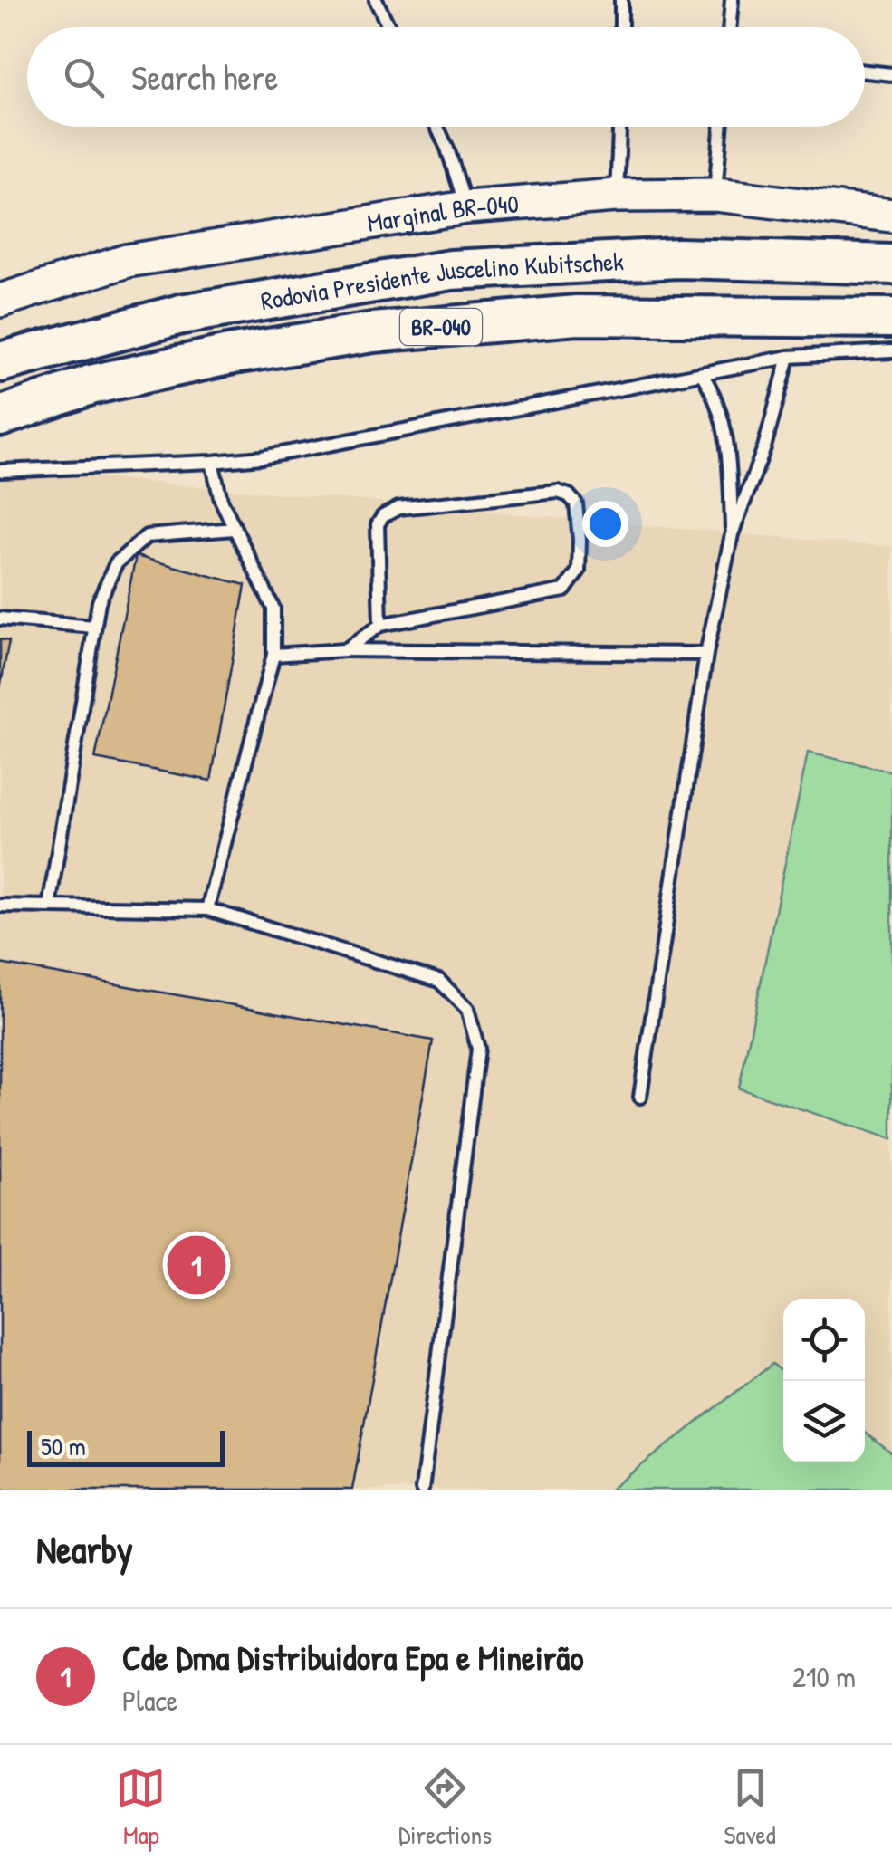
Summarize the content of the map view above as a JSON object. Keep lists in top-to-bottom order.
{
  "streets": {
    "highway": ["Rodovia Presidente Juscelino Kubitschek", "BR-040"],
    "main road": ["Marginal BR-040"]
  },
  "scale_bar": "50 m",
  "page": {
    "search": "Search here",
    "pins": "1",
    "scale": "50 m",
    "heading": "Nearby",
    "list": [
      {
        "mark": "1",
        "name": "Cde Dma Distribuidora Epa e Mineirão",
        "note": "Place",
        "value": "210 m"
      }
    ],
    "nav": ["Map", "Directions", "Saved"]
  }
}
